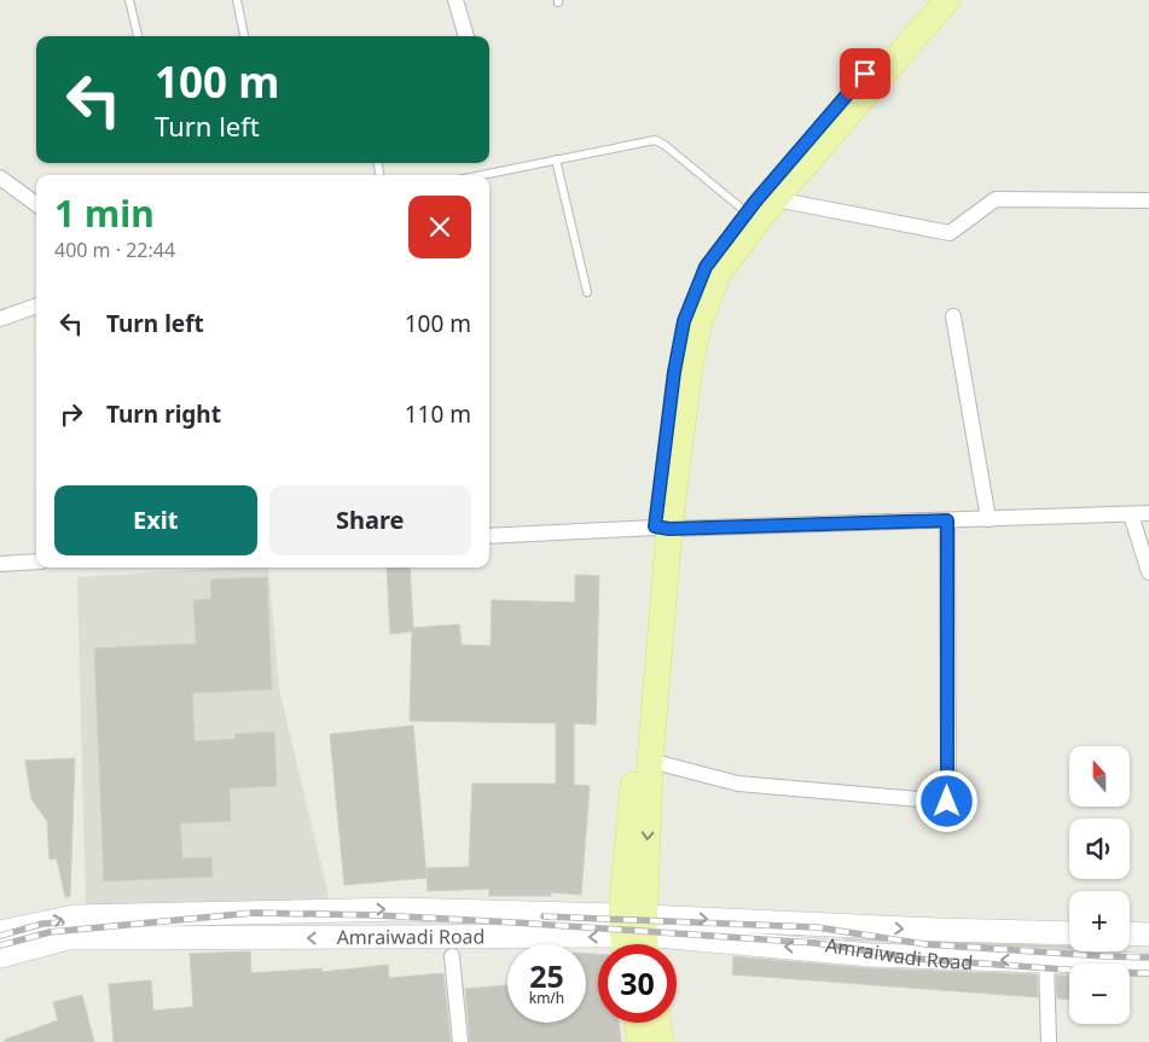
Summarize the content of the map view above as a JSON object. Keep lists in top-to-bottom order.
{
  "streets": {
    "main road": ["Amraiwadi Road"]
  },
  "north": "top",
  "page": {
    "turn": ["100 m", "Turn left"],
    "heading": ["1 min", "400 m · 22:44"],
    "list": [
      {
        "name": "Turn left",
        "value": "100 m"
      },
      {
        "name": "Turn right",
        "value": "110 m"
      }
    ],
    "buttons": ["Exit", "Share"],
    "map_buttons": ["+", "−"],
    "speed": "25 km/h",
    "limit": "30"
  }
}
